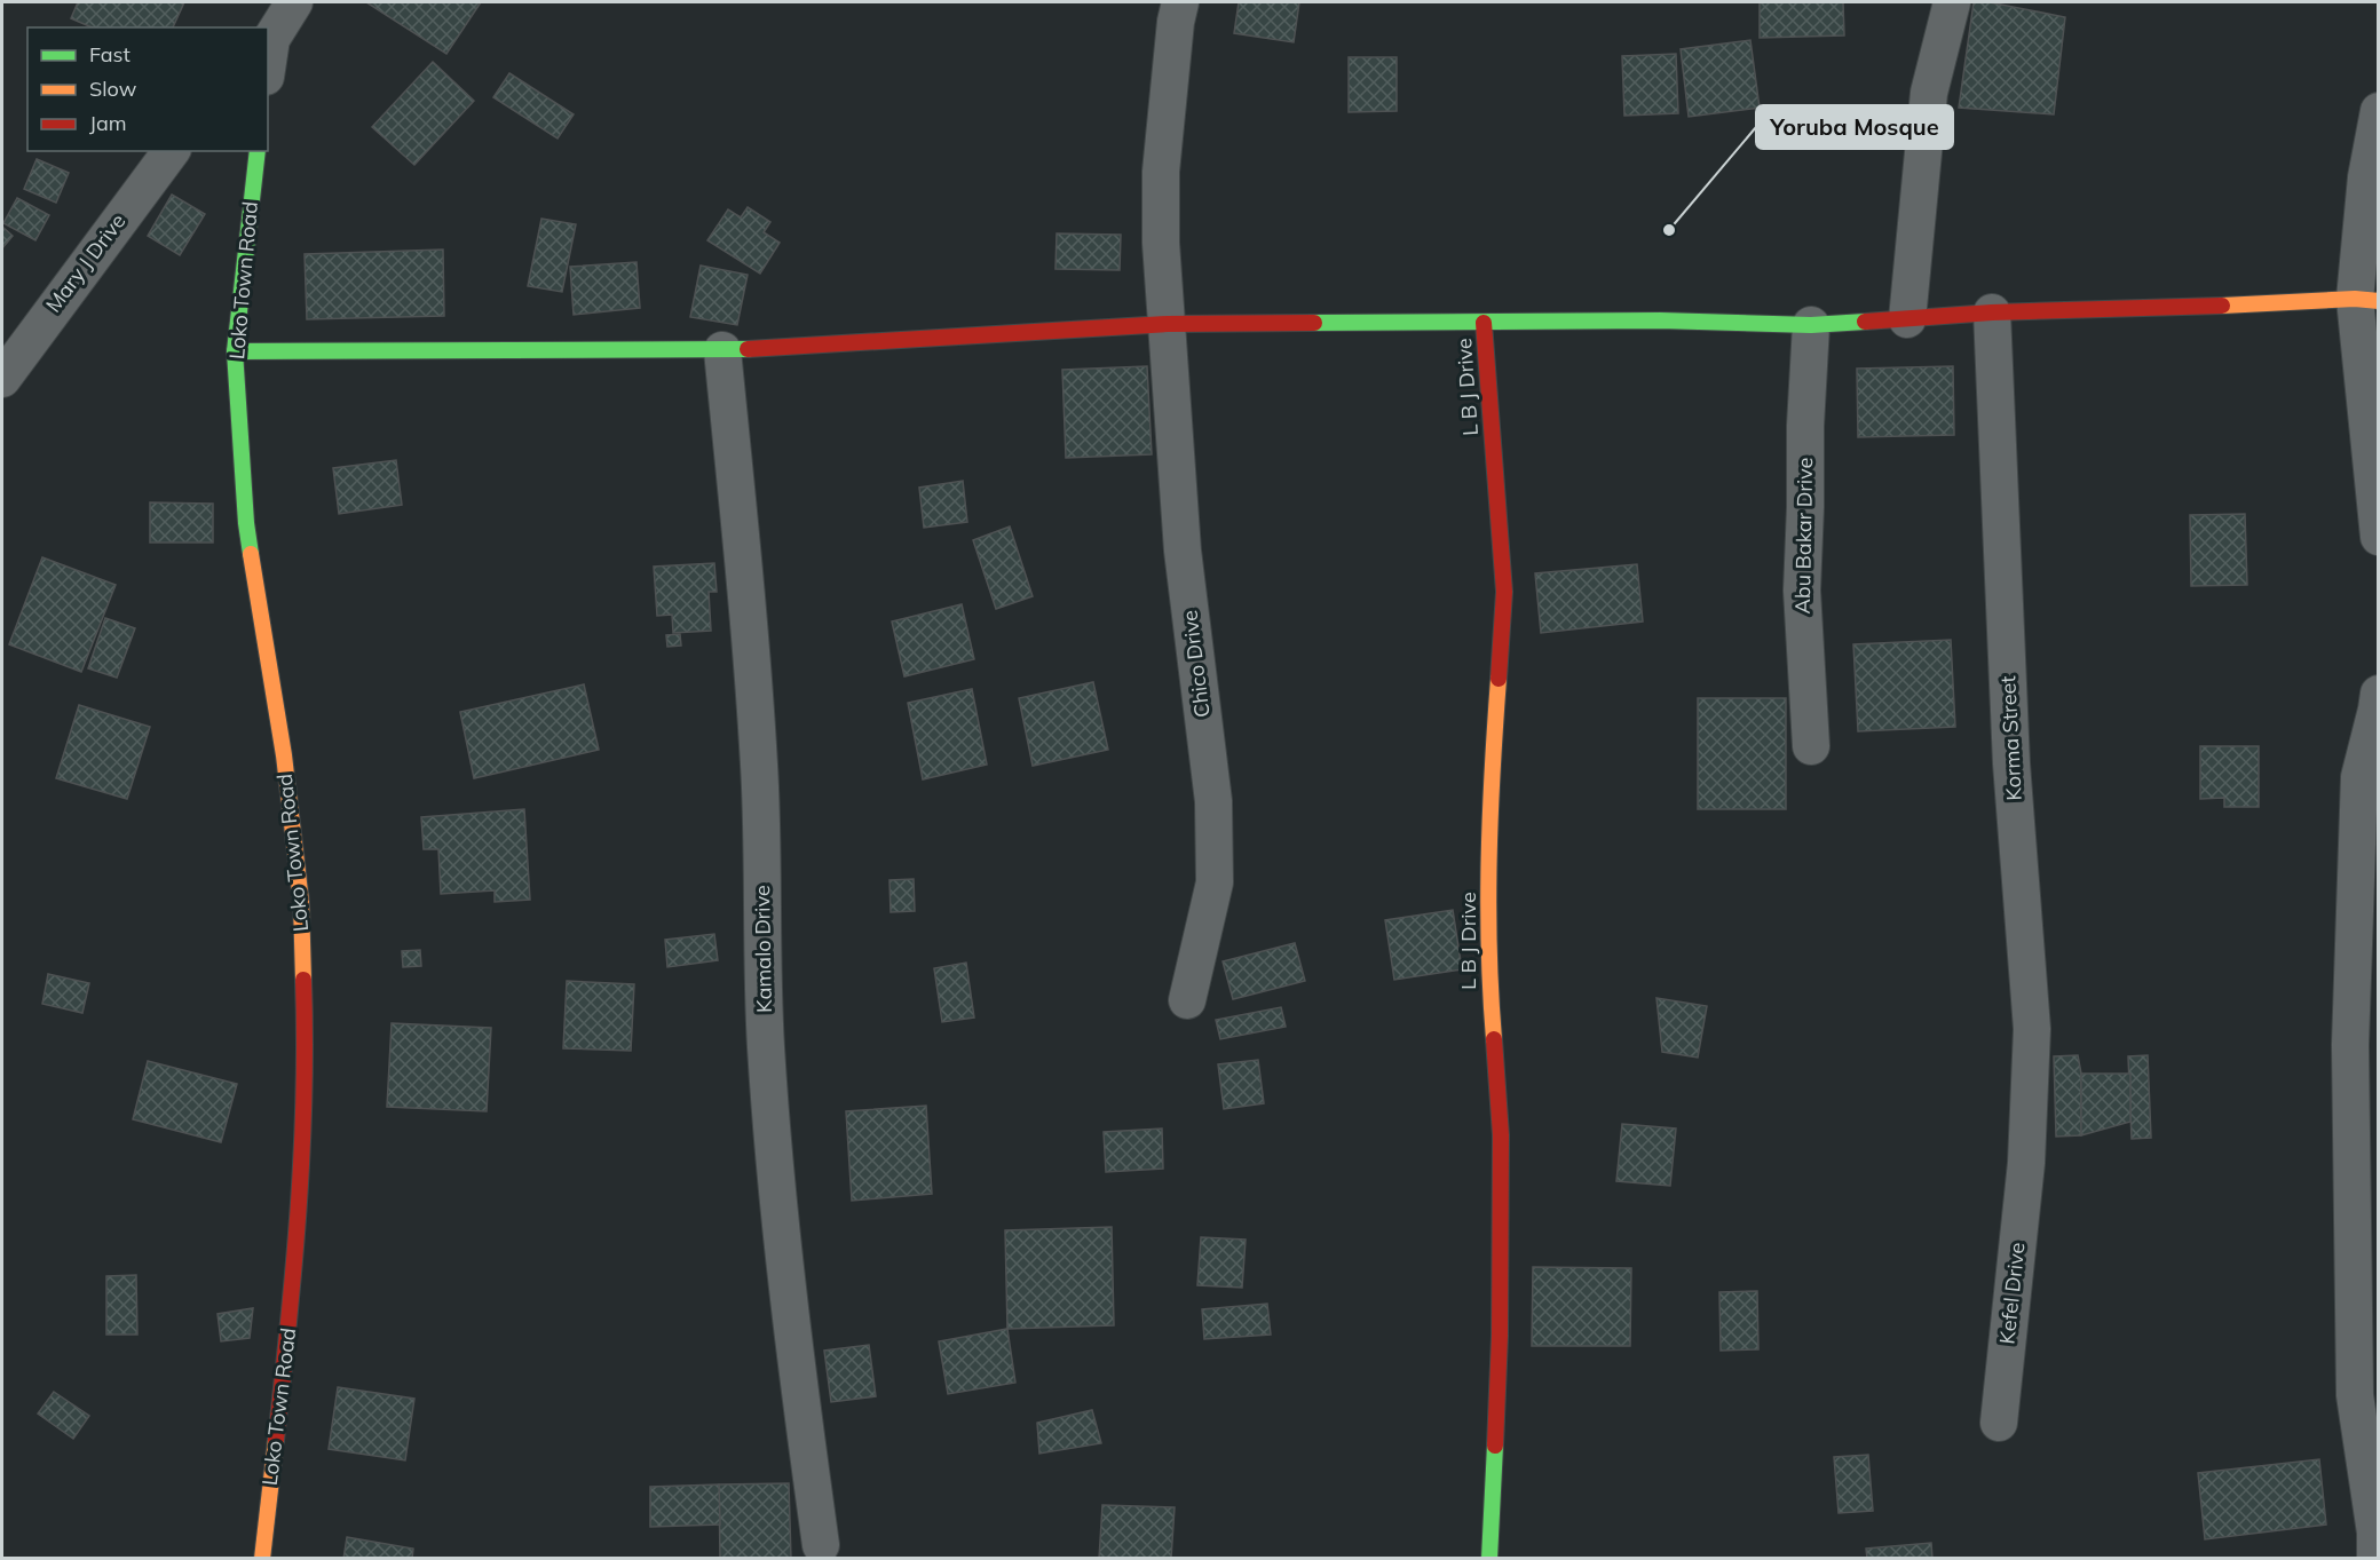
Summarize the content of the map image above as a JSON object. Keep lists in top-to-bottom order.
{
  "streets": {
    "street": [
      "Mary J Drive",
      "Loko Town Road",
      "L B J Drive",
      "Abu Bakar Drive",
      "Chico Drive",
      "Korma Street",
      "Kamalo Drive",
      "Kefel Drive"
    ]
  },
  "crossings": [
    ["Korma Street", "Kefel Drive"]
  ],
  "places": ["Yoruba Mosque"],
  "legend": ["Fast", "Slow", "Jam"]
}
